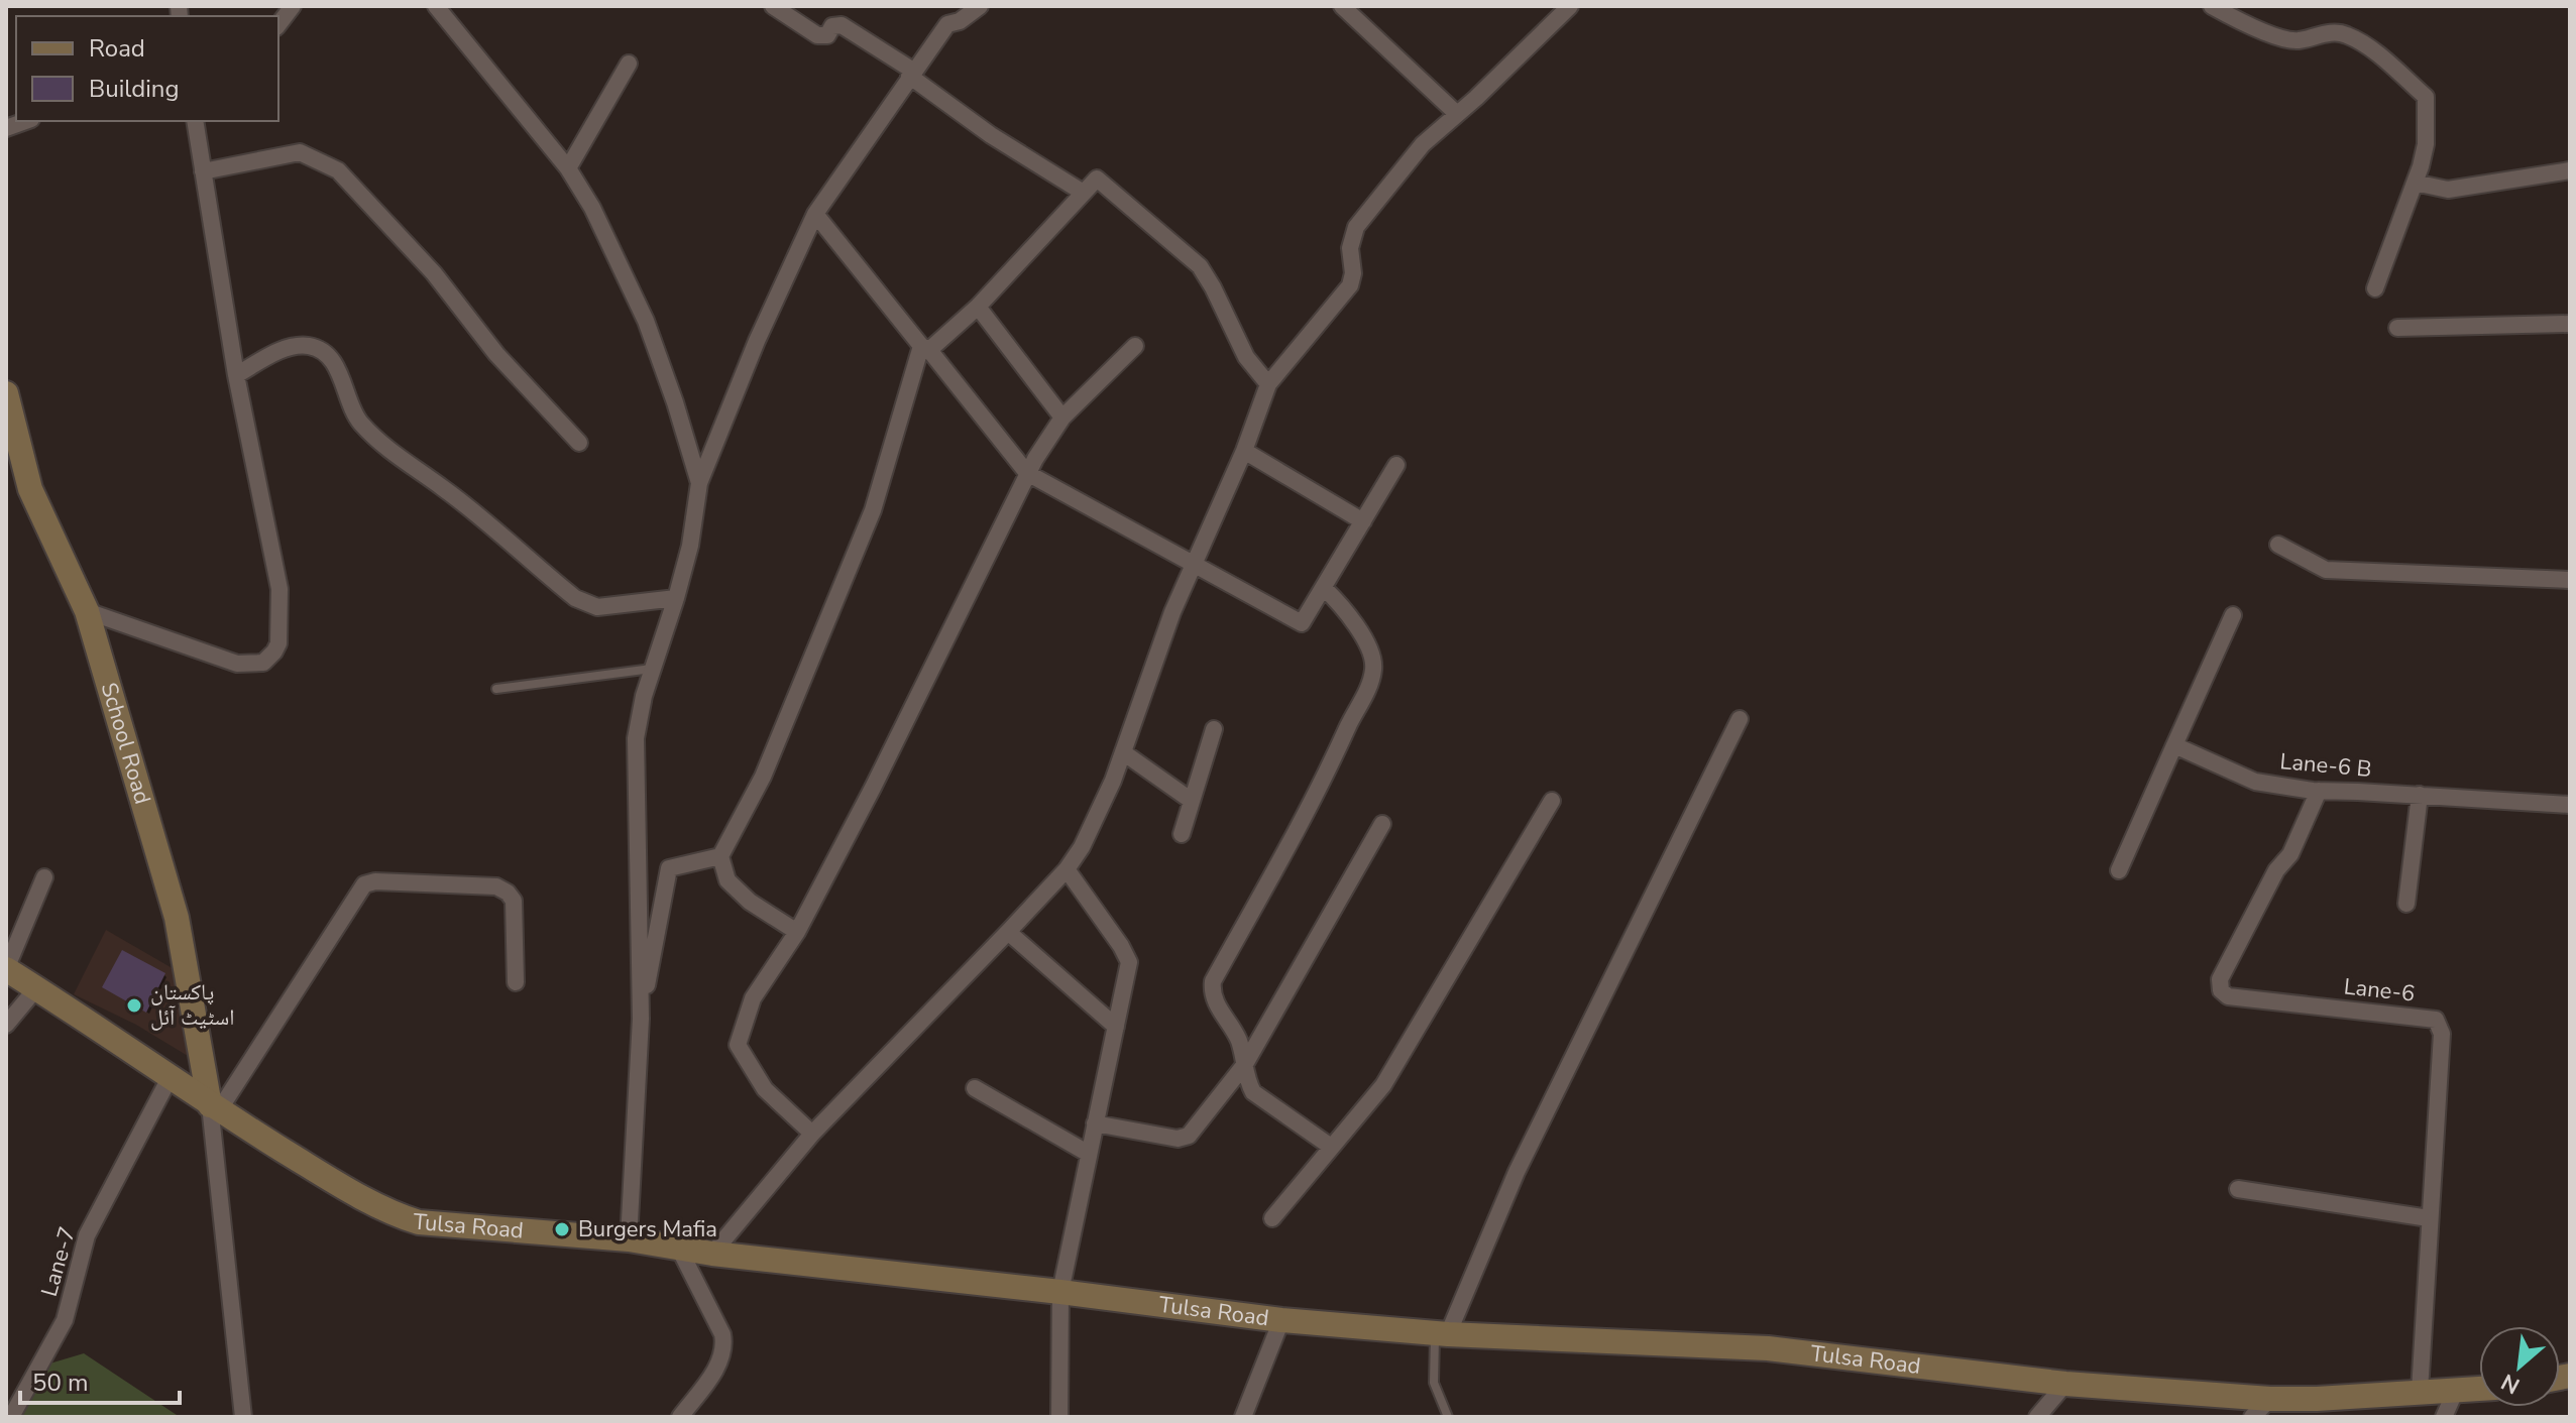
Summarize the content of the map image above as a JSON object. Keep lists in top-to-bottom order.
{
  "streets": {
    "main road": ["School Road", "Tulsa Road"],
    "street": ["Lane-6 B", "Lane-6", "Lane-7"]
  },
  "crossings": [
    ["School Road", "Tulsa Road"],
    ["Lane-6 B", "Lane-6"],
    ["Lane-6", "Tulsa Road"],
    ["Tulsa Road", "Lane-7"]
  ],
  "places": ["پاکستان اسٹیٹ آئل", "Burgers Mafia"],
  "legend": ["Road", "Building"],
  "scale_bar": "50 m",
  "north": "bottom left"
}
